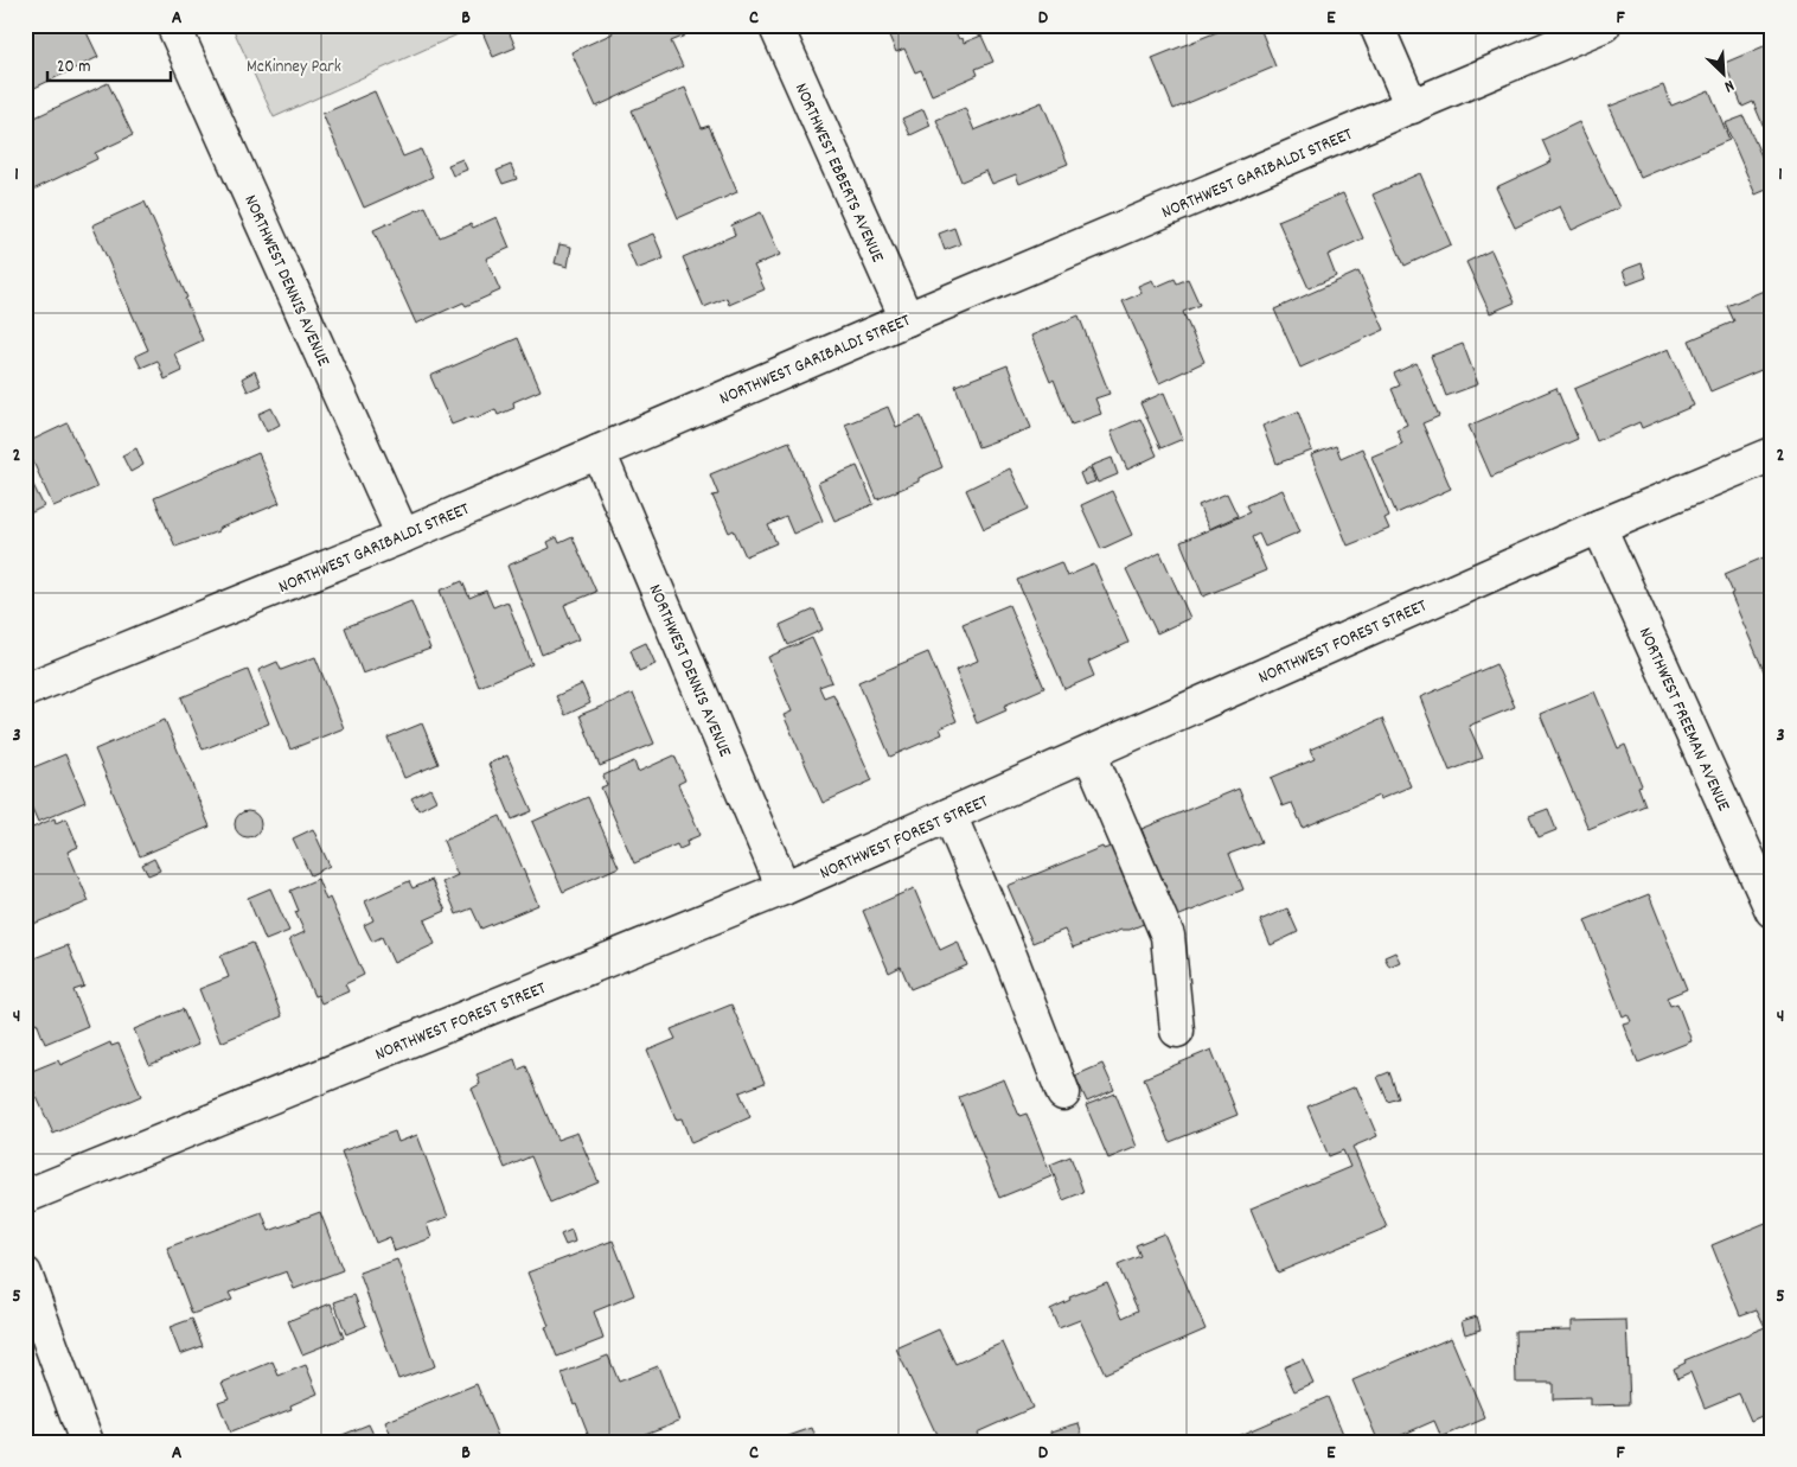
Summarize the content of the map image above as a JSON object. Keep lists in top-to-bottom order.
{
  "streets": {
    "street": [
      "NORTHWEST EBBERTS AVENUE",
      "NORTHWEST GARIBALDI STREET",
      "NORTHWEST DENNIS AVENUE",
      "NORTHWEST FOREST STREET",
      "NORTHWEST FREEMAN AVENUE"
    ]
  },
  "crossings": [
    ["NORTHWEST EBBERTS AVENUE", "NORTHWEST GARIBALDI STREET"],
    ["NORTHWEST GARIBALDI STREET", "NORTHWEST DENNIS AVENUE"],
    ["NORTHWEST DENNIS AVENUE", "NORTHWEST FOREST STREET"],
    ["NORTHWEST FOREST STREET", "NORTHWEST FREEMAN AVENUE"]
  ],
  "parks": ["McKinney Park"],
  "scale_bar": "20 m",
  "north": "bottom right",
  "grid": {
    "columns": [
      "A",
      "B",
      "C",
      "D",
      "E",
      "F"
    ],
    "rows": [
      "1",
      "2",
      "3",
      "4",
      "5"
    ]
  }
}
